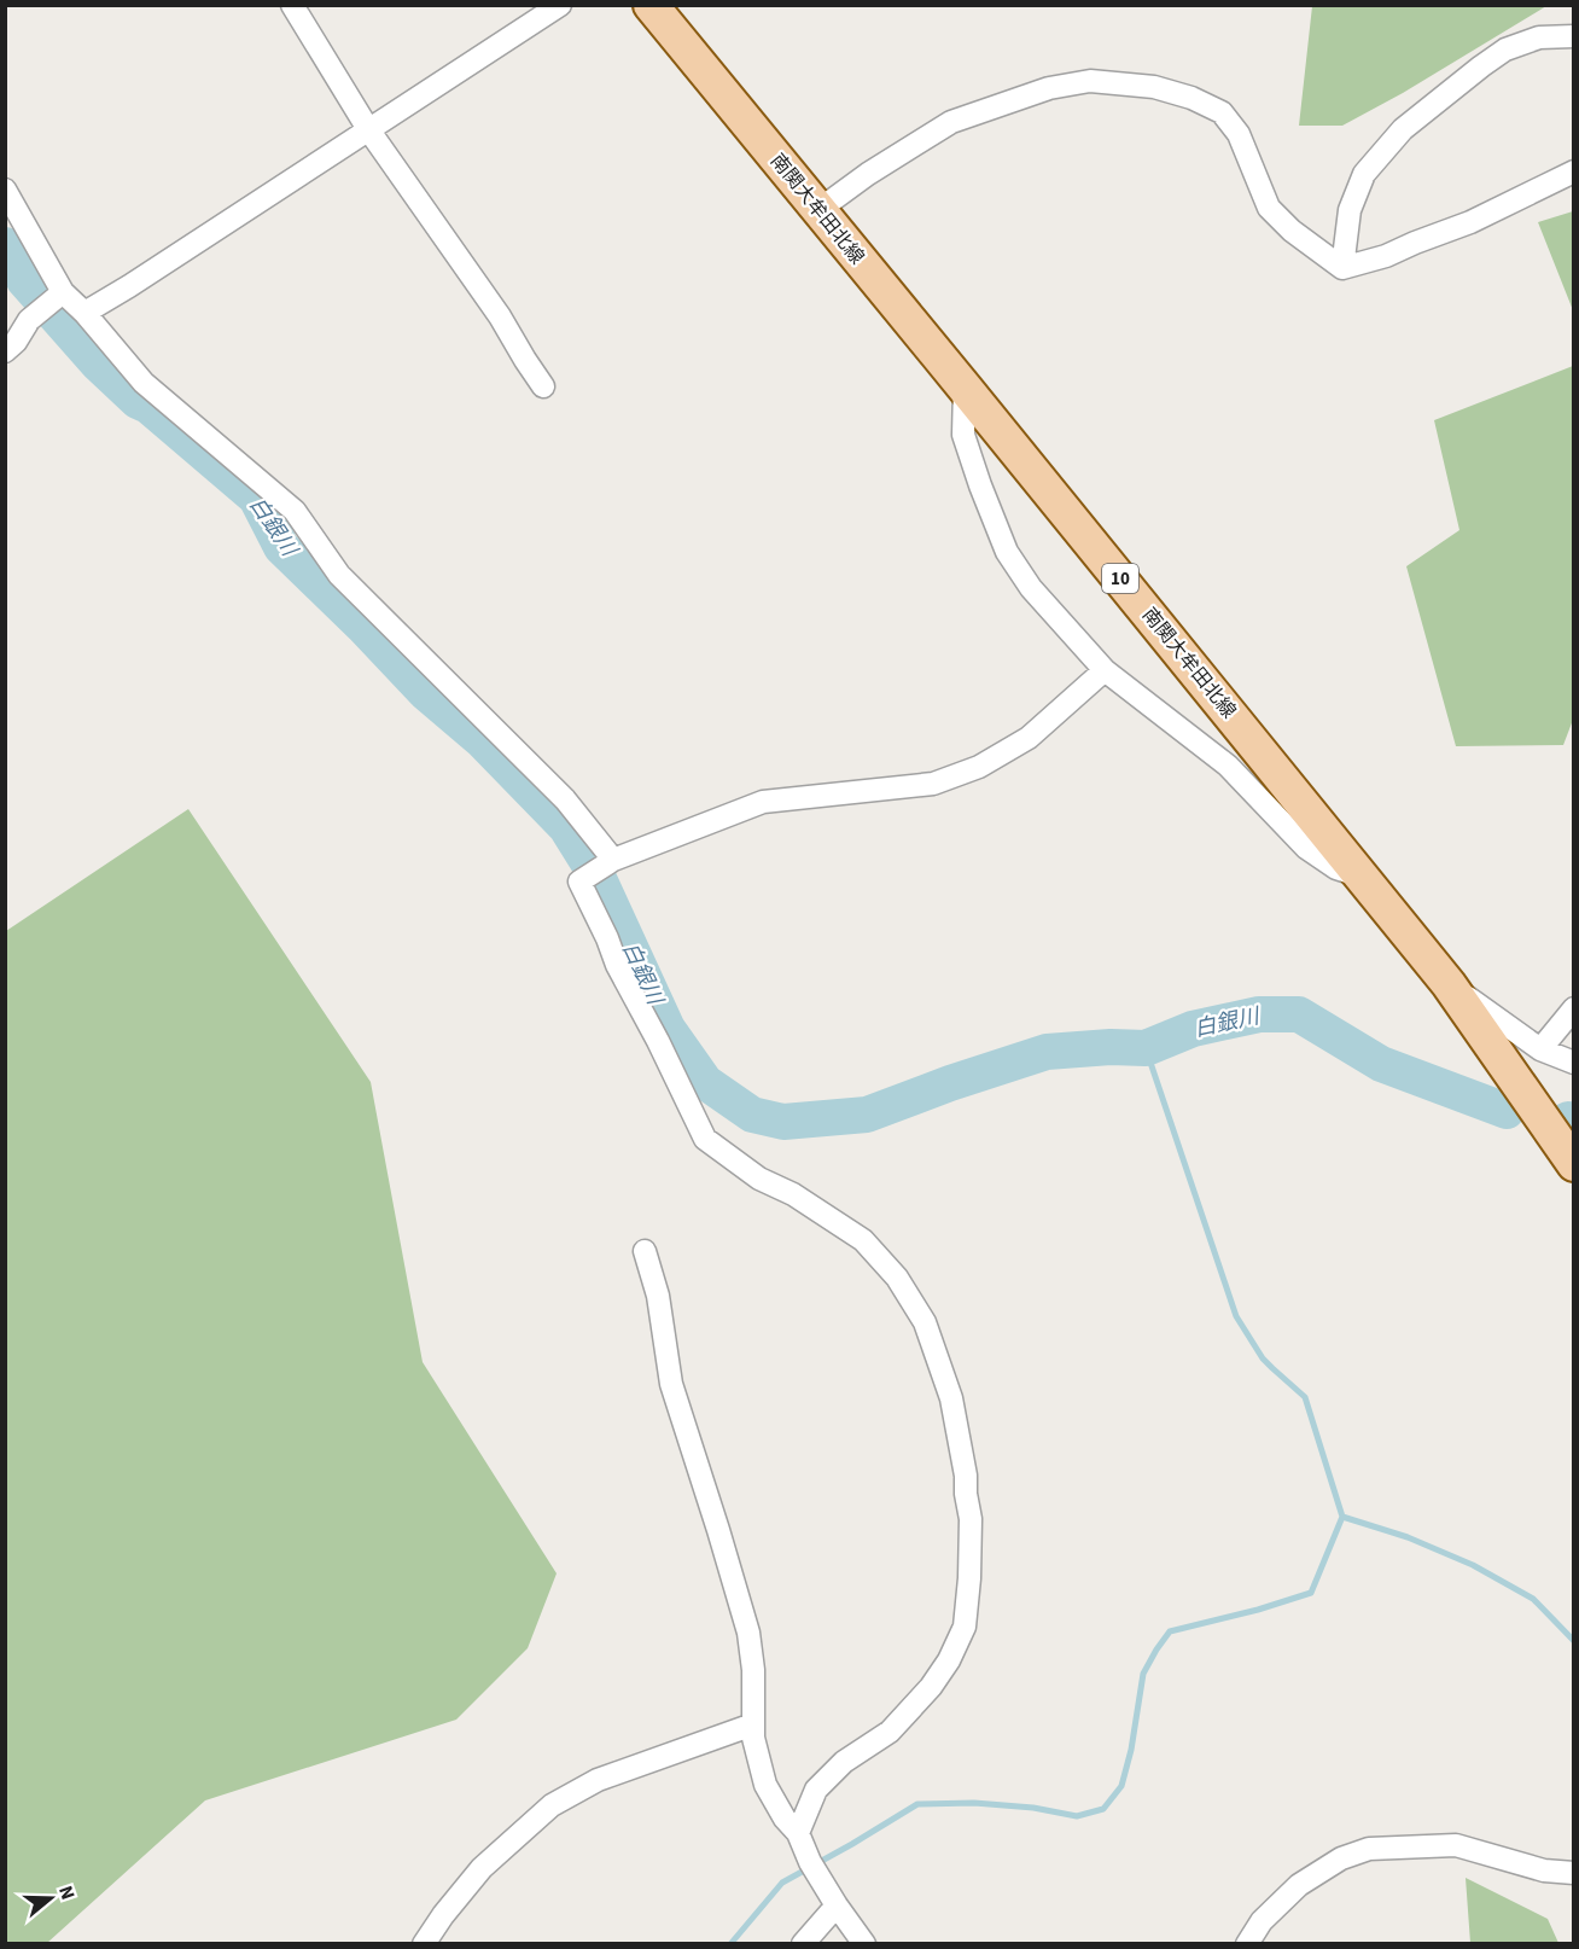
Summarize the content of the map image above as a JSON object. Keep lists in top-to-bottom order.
{
  "streets": {
    "main road": ["南関大牟田北線", "10"]
  },
  "water": ["白銀川"],
  "north": "right"
}
